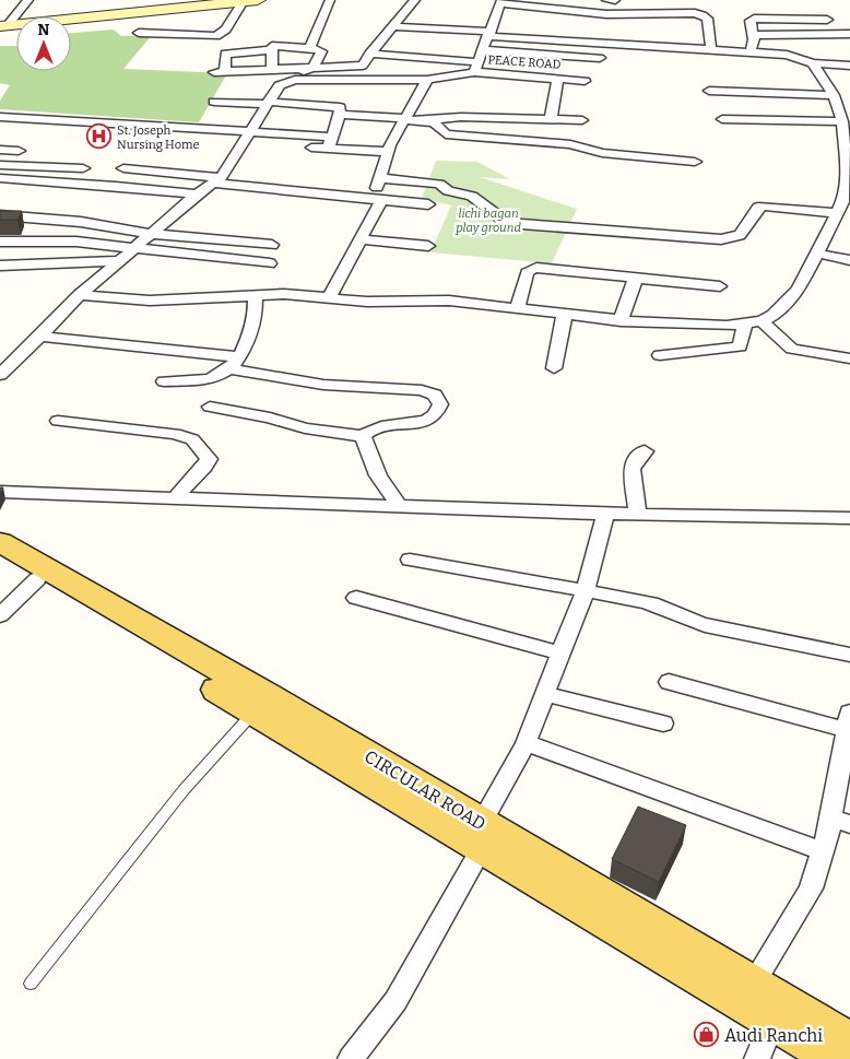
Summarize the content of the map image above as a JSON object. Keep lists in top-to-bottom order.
{
  "streets": {
    "main road": ["CIRCULAR ROAD"],
    "street": ["PEACE ROAD"]
  },
  "parks": ["lichi bagan play ground"],
  "places": {
    "hospital": ["St. Joseph Nursing Home"],
    "shop": ["Audi Ranchi"]
  },
  "north": "top"
}
